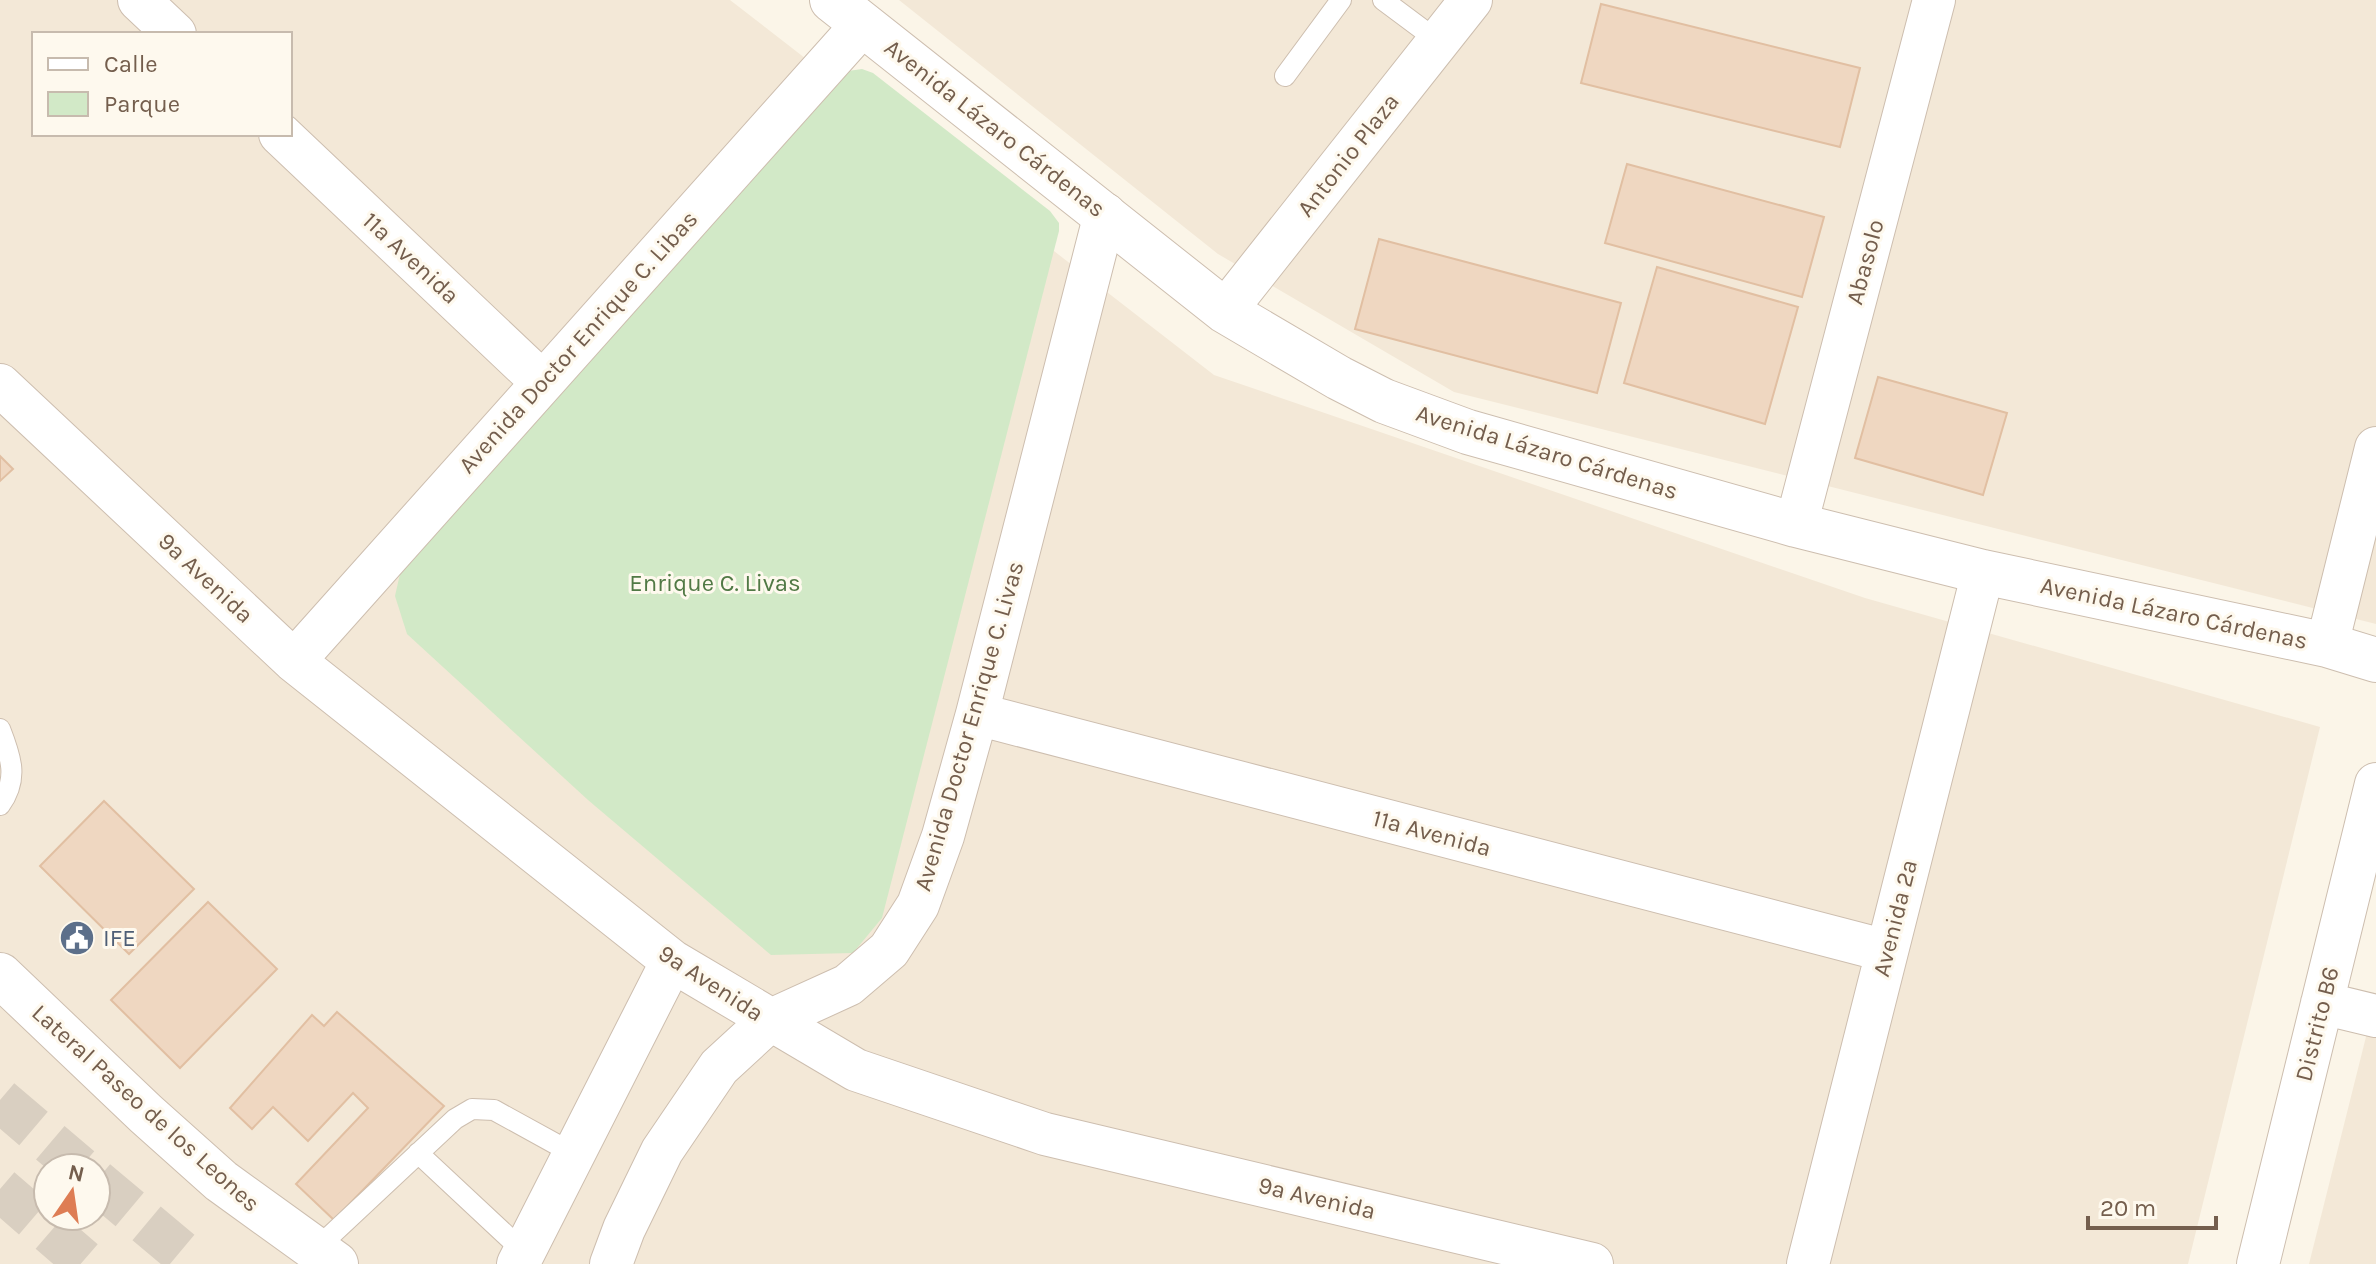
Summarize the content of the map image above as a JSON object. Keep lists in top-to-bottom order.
{
  "streets": {
    "street": [
      "Avenida Lázaro Cárdenas",
      "Antonio Plaza",
      "11a Avenida",
      "Abasolo",
      "Avenida Doctor Enrique C. Libas",
      "9a Avenida",
      "Avenida Doctor Enrique C. Livas",
      "Avenida 2a",
      "Distrito B6",
      "Lateral Paseo de los Leones"
    ]
  },
  "crossings": [
    ["Avenida Lázaro Cárdenas", "Antonio Plaza"],
    ["Avenida Lázaro Cárdenas", "Abasolo"],
    ["Avenida Lázaro Cárdenas", "Avenida Doctor Enrique C. Libas"],
    ["Avenida Lázaro Cárdenas", "Avenida Doctor Enrique C. Livas"],
    ["Avenida Lázaro Cárdenas", "Avenida 2a"],
    ["11a Avenida", "Avenida Doctor Enrique C. Libas"],
    ["11a Avenida", "Avenida Doctor Enrique C. Livas"],
    ["11a Avenida", "Avenida 2a"],
    ["Avenida Doctor Enrique C. Libas", "9a Avenida"],
    ["9a Avenida", "Avenida Doctor Enrique C. Livas"]
  ],
  "parks": ["Enrique C. Livas"],
  "places": {
    "public building": ["IFE"]
  },
  "legend": ["Calle", "Parque"],
  "scale_bar": "20 m",
  "north": "top"
}
